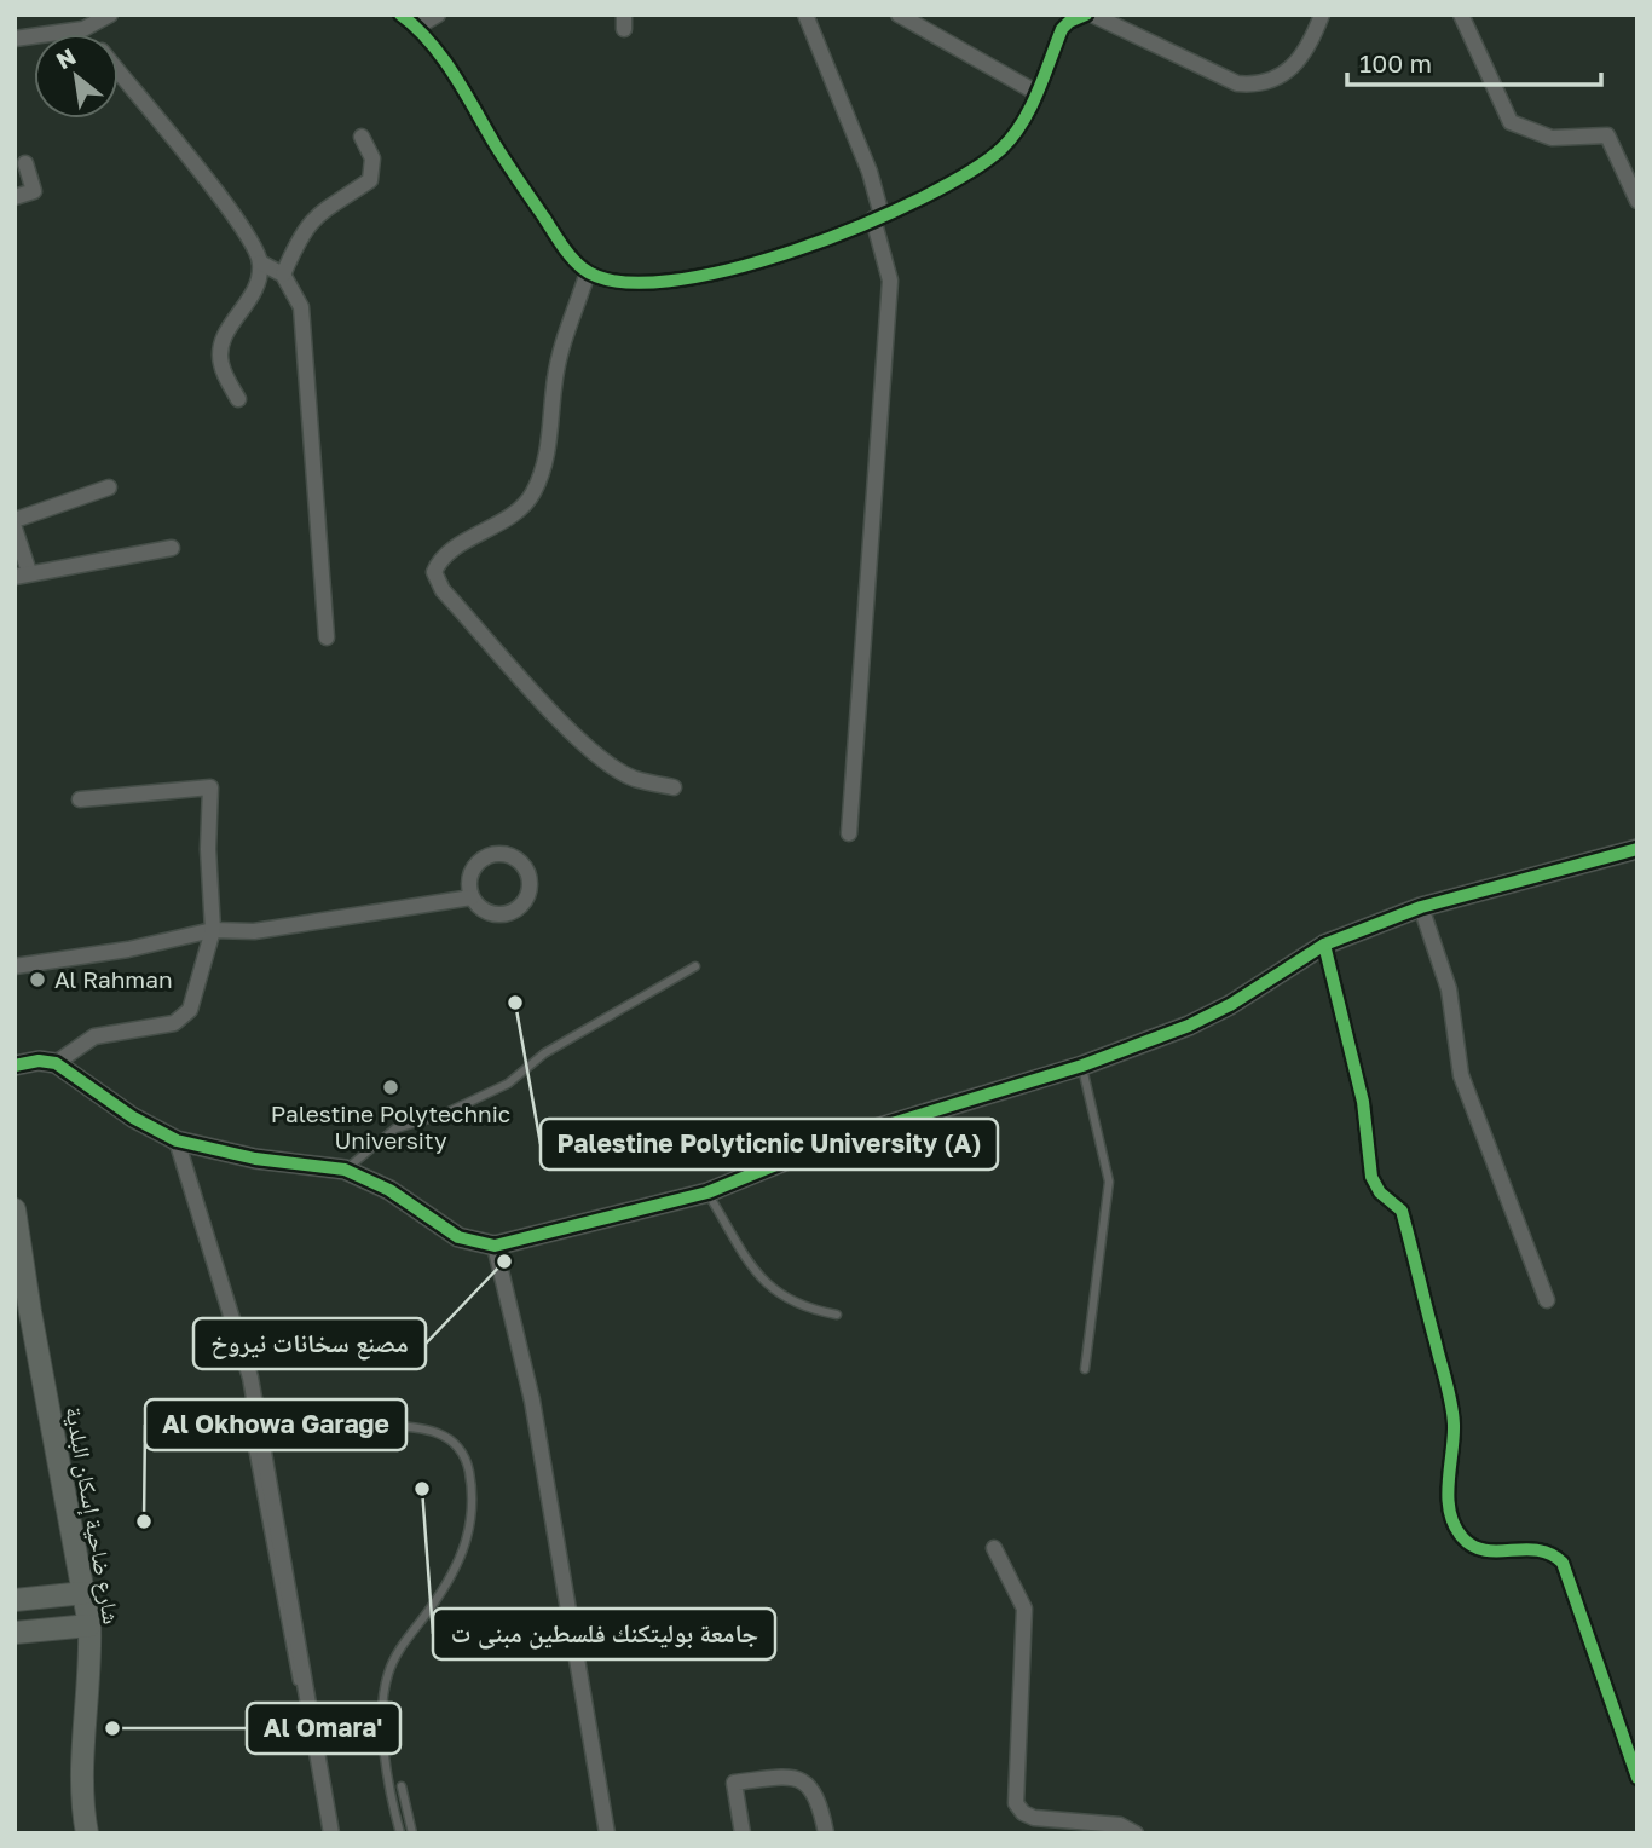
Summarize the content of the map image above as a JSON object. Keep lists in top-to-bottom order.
{
  "streets": {
    "main road": ["شارع ضاحية إسكان البلدية"]
  },
  "places": [
    "Al Rahman",
    "Palestine Polyticnic University (A)",
    "Palestine Polytechnic University",
    "مصنع سخانات نيروخ",
    "جامعة بوليتكنك فلسطين مبنى ت",
    "Al Okhowa Garage",
    "Al Omara'"
  ],
  "scale_bar": "100 m",
  "north": "top left"
}
